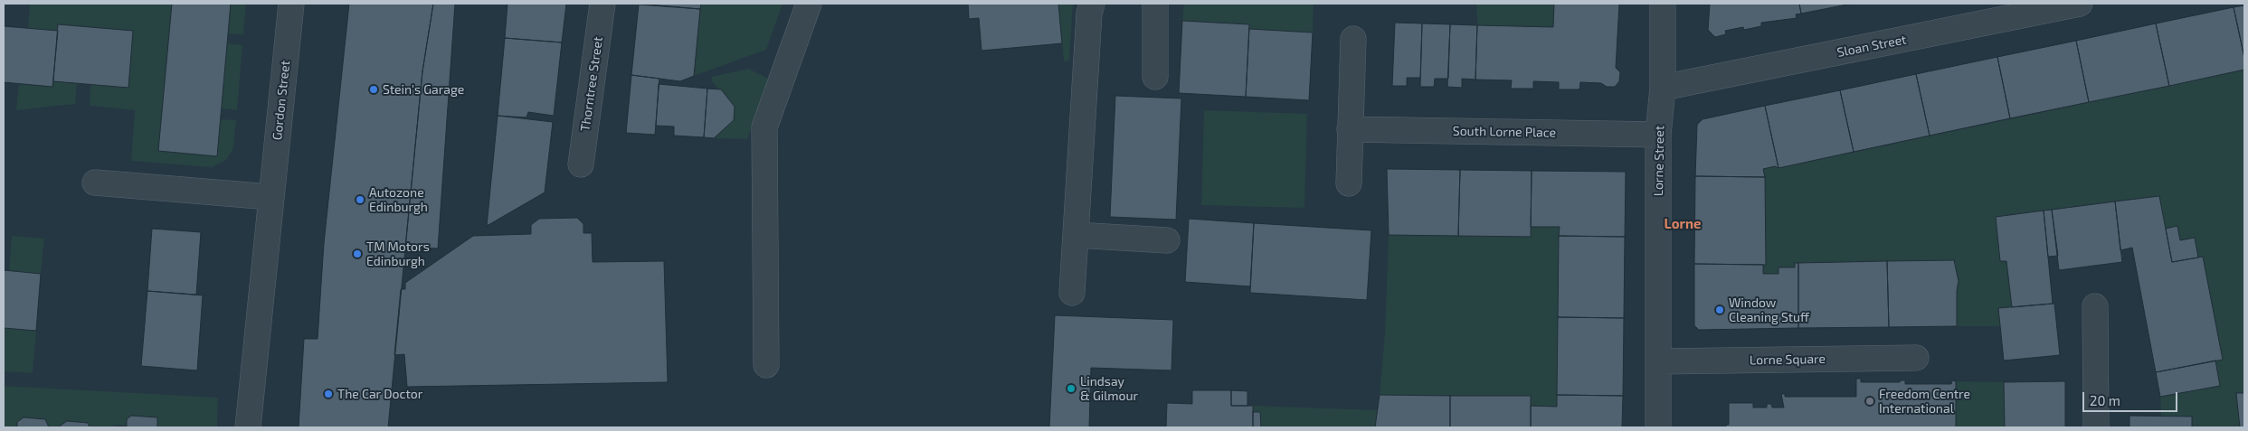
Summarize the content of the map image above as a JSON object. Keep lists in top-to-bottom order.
{
  "streets": {
    "street": [
      "Sloan Street",
      "Thorntree Street",
      "Gordon Street",
      "South Lorne Place",
      "Lorne Street",
      "Lorne Square"
    ]
  },
  "crossings": [
    ["Sloan Street", "Lorne Street"],
    ["South Lorne Place", "Lorne Street"],
    ["Lorne Street", "Lorne Square"]
  ],
  "districts": ["Lorne"],
  "places": [
    "Stein's Garage",
    "Autozone Edinburgh",
    "TM Motors Edinburgh",
    "Window Cleaning Stuff",
    "Lindsay & Gilmour",
    "The Car Doctor",
    "Freedom Centre International"
  ],
  "scale_bar": "20 m"
}
